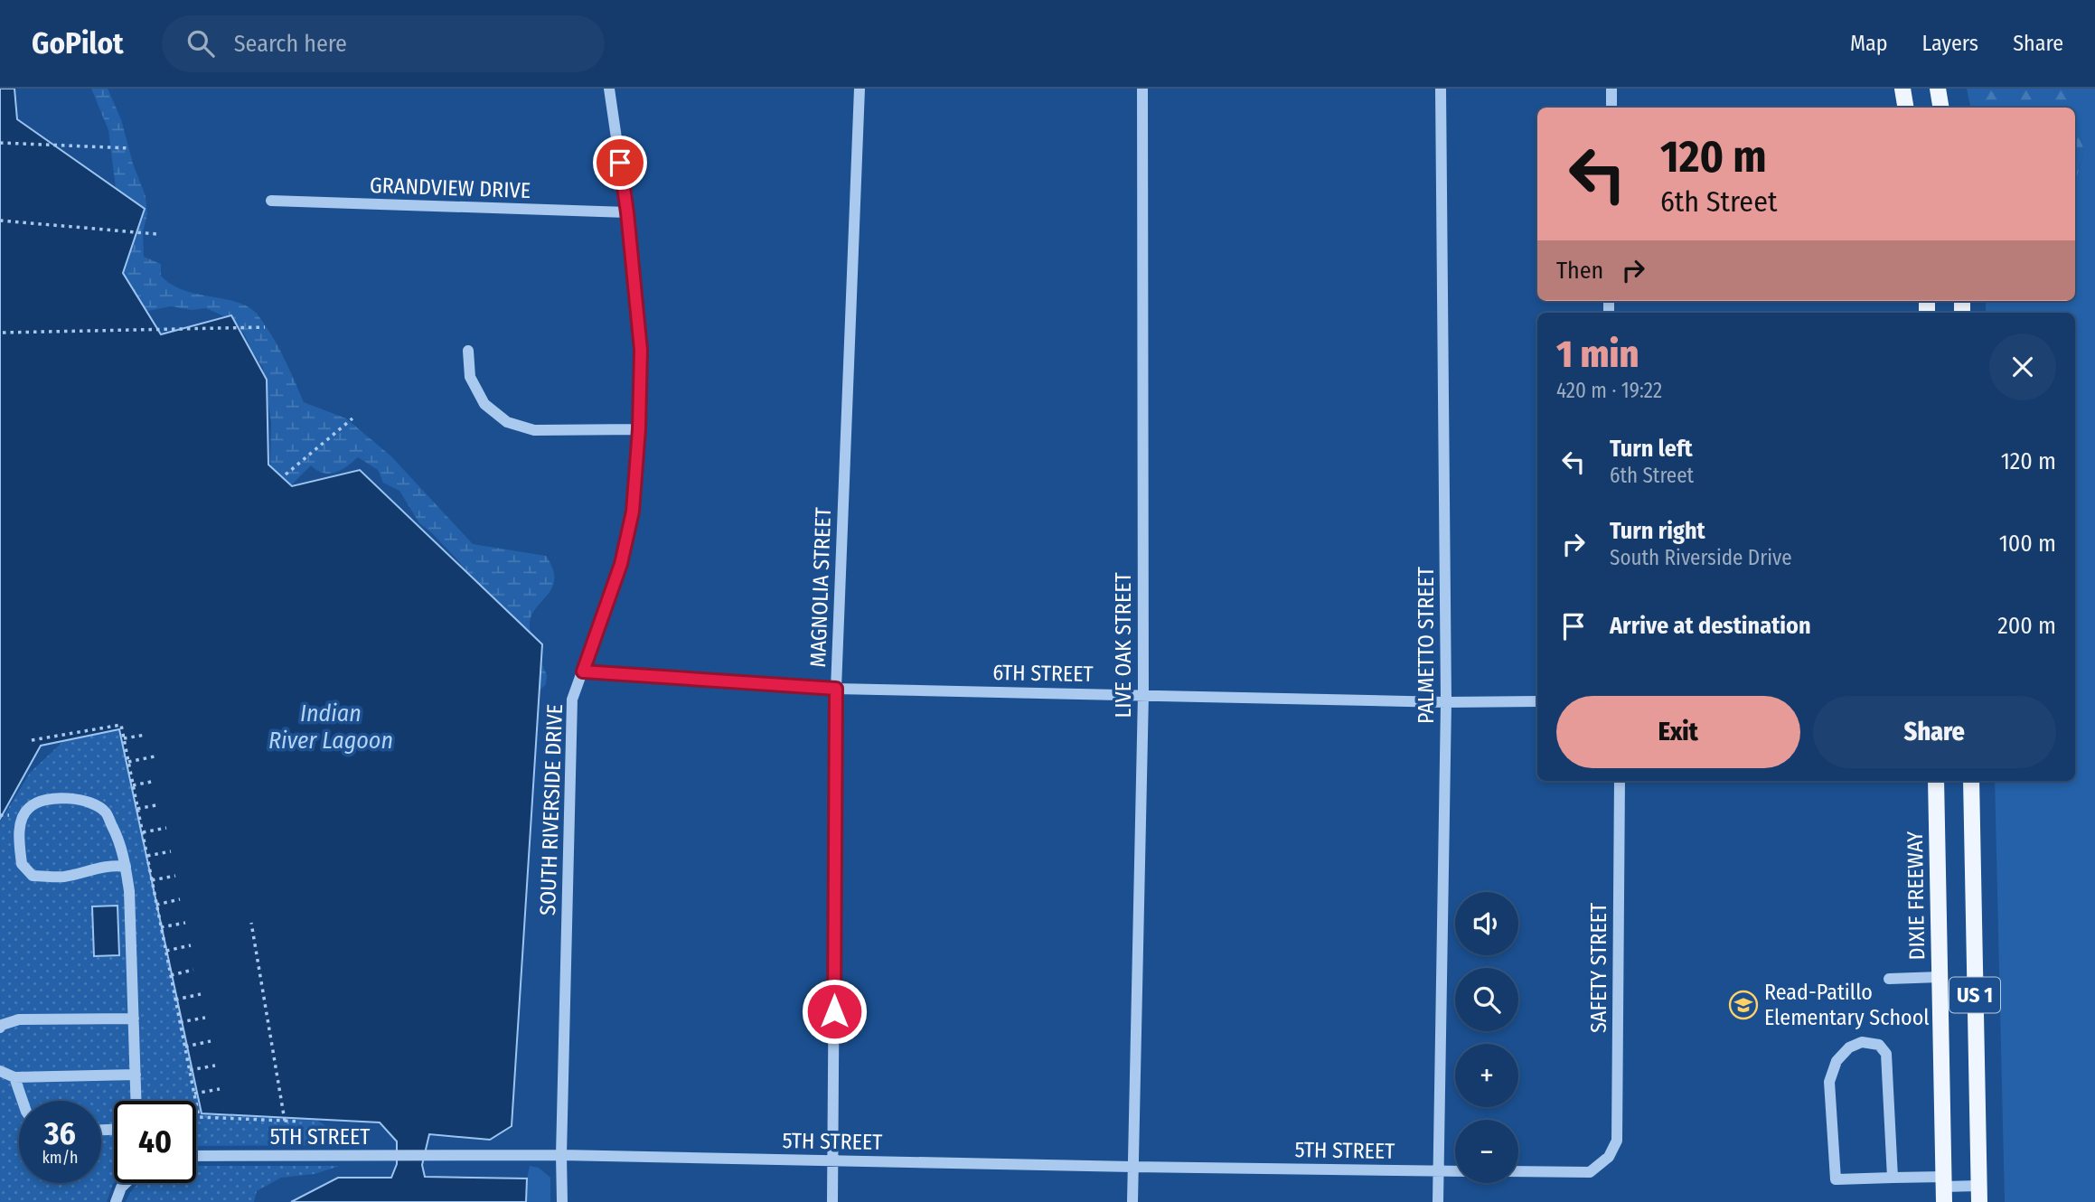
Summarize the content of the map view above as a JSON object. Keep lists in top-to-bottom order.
{
  "streets": {
    "main road": ["DIXIE FREEWAY", "US 1"],
    "street": [
      "GRANDVIEW DRIVE",
      "MAGNOLIA STREET",
      "LIVE OAK STREET",
      "PALMETTO STREET",
      "6TH STREET",
      "SOUTH RIVERSIDE DRIVE",
      "SAFETY STREET",
      "5TH STREET"
    ]
  },
  "crossings": [
    ["GRANDVIEW DRIVE", "SOUTH RIVERSIDE DRIVE"],
    ["MAGNOLIA STREET", "6TH STREET"],
    ["MAGNOLIA STREET", "5TH STREET"],
    ["LIVE OAK STREET", "6TH STREET"],
    ["LIVE OAK STREET", "5TH STREET"],
    ["PALMETTO STREET", "6TH STREET"],
    ["PALMETTO STREET", "5TH STREET"],
    ["6TH STREET", "SOUTH RIVERSIDE DRIVE"],
    ["SOUTH RIVERSIDE DRIVE", "5TH STREET"]
  ],
  "water": ["Indian River Lagoon"],
  "places": {
    "school or university": ["Read-Patillo Elementary School"]
  },
  "page": {
    "header": "GoPilot",
    "search": "Search here",
    "nav": ["Map", "Layers", "Share"],
    "turn": ["120 m", "6th Street"],
    "then": "Then",
    "heading": ["1 min", "420 m · 19:22"],
    "list": [
      {
        "name": "Turn left",
        "note": "6th Street",
        "value": "120 m"
      },
      {
        "name": "Turn right",
        "note": "South Riverside Drive",
        "value": "100 m"
      },
      {
        "name": "Arrive at destination",
        "value": "200 m"
      }
    ],
    "buttons": ["Exit", "Share"],
    "map_buttons": ["+", "−"],
    "speed": "36 km/h",
    "limit": "40"
  }
}
